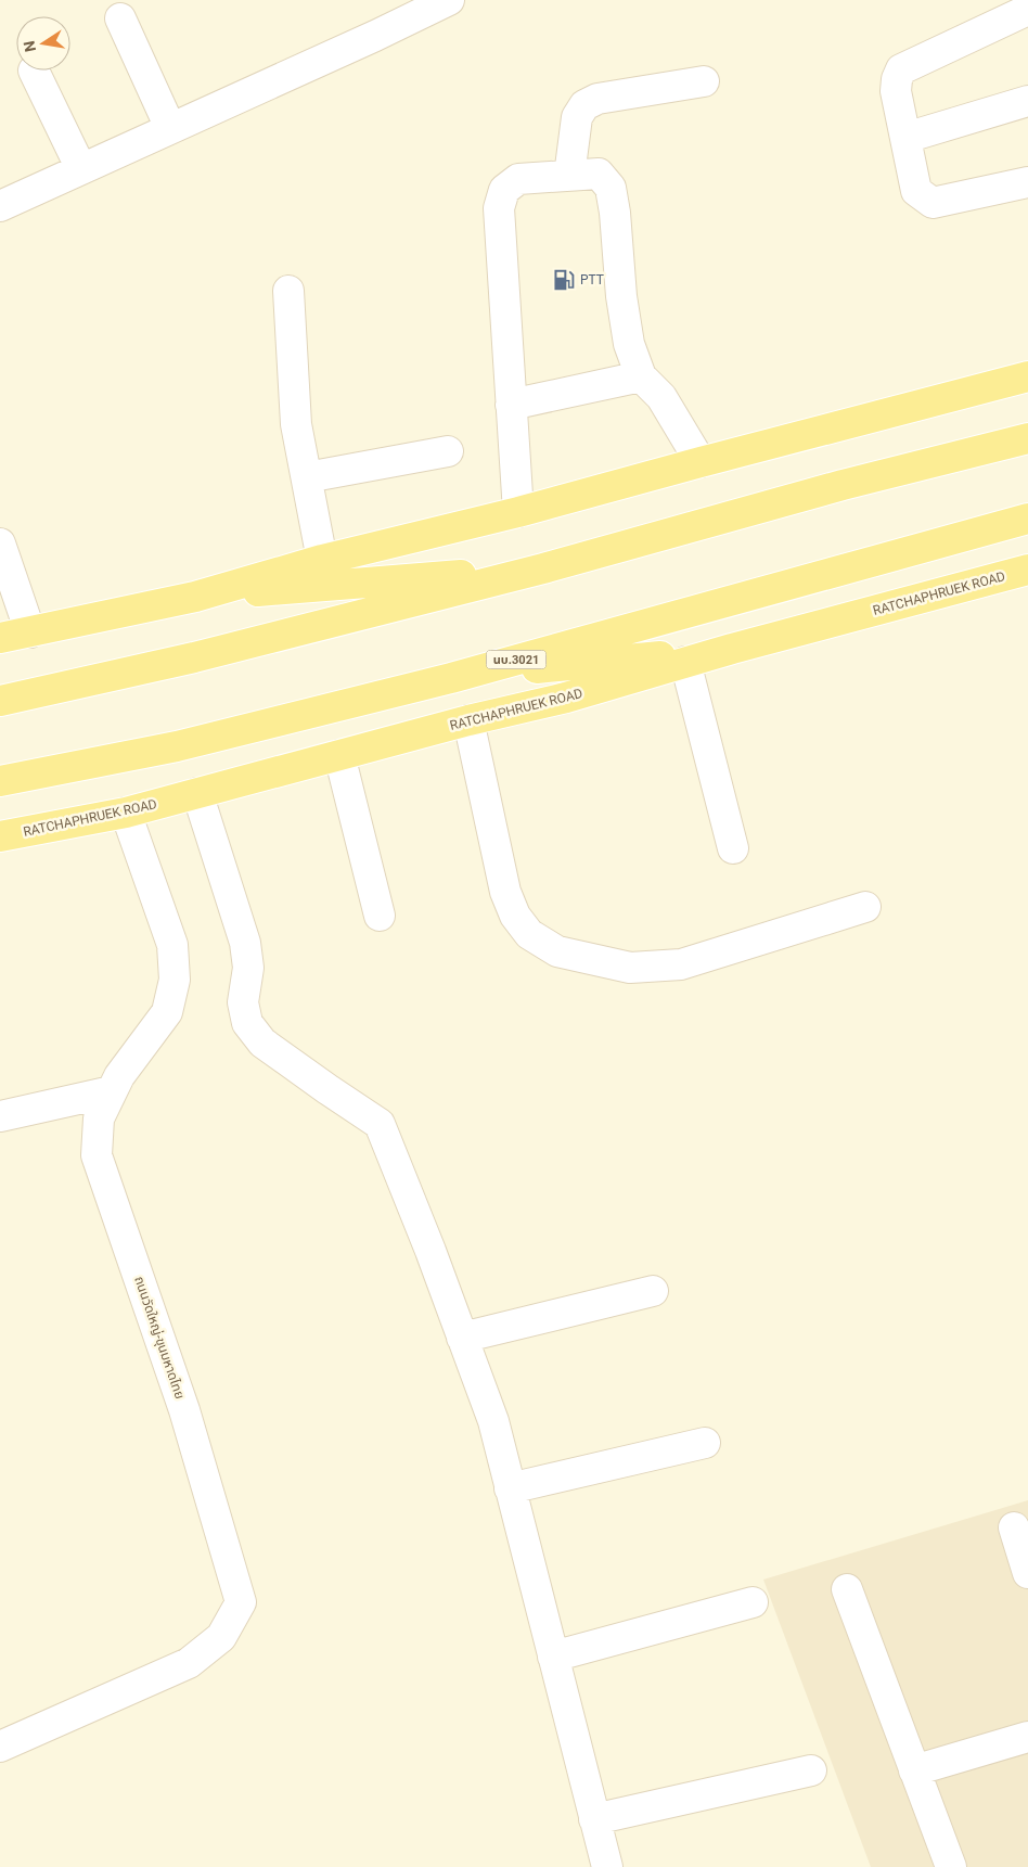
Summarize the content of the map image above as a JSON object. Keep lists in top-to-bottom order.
{
  "streets": {
    "main road": ["RATCHAPHRUEK ROAD", "นบ.3021"],
    "street": ["ถนนวัดใหญ่-ขุนมหาดไทย"]
  },
  "crossings": [
    ["RATCHAPHRUEK ROAD", "ถนนวัดใหญ่-ขุนมหาดไทย"]
  ],
  "places": {
    "fuel station": ["PTT"]
  },
  "north": "left"
}
